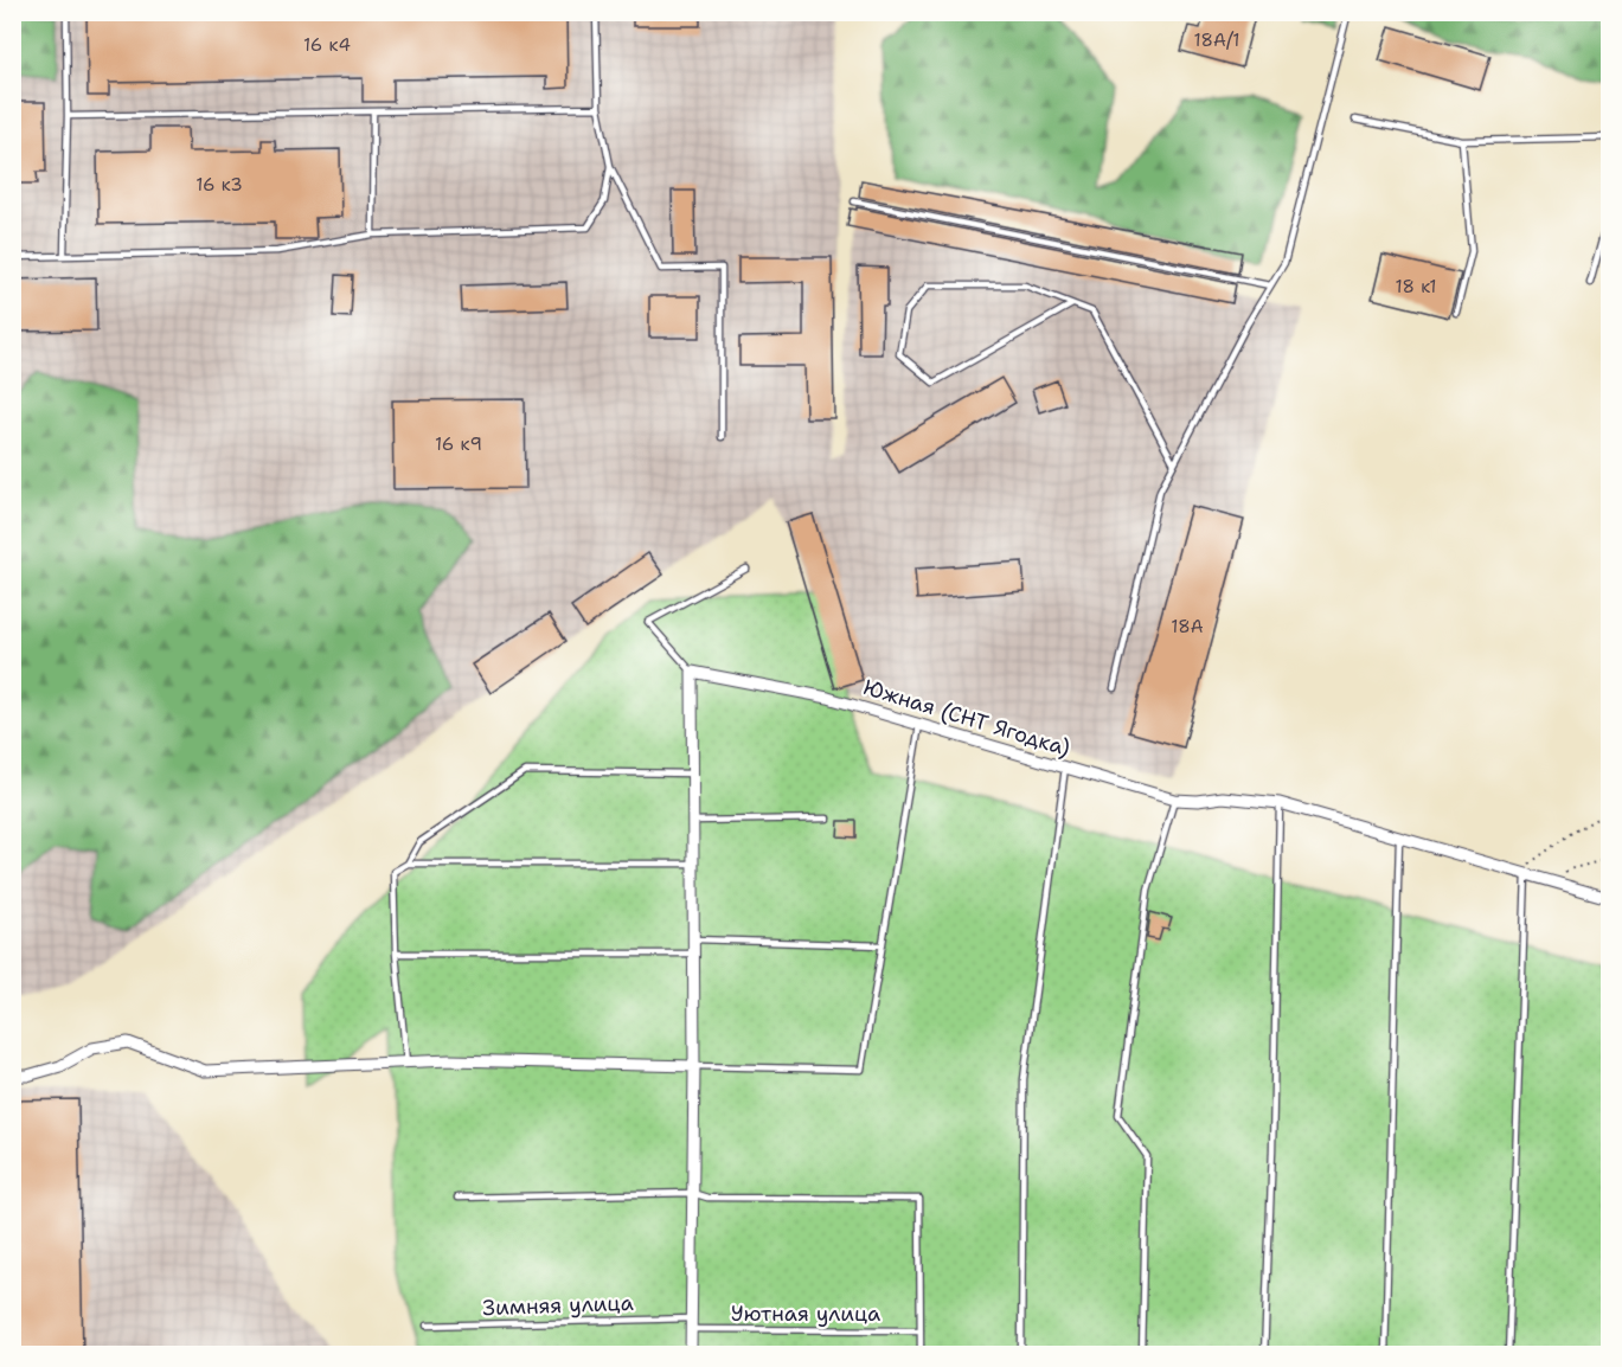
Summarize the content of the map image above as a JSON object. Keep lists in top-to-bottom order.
{
  "streets": {
    "street": ["Южная (СНТ Ягодка)"],
    "lane": ["Зимняя улица", "Уютная улица"]
  },
  "crossings": [
    ["Зимняя улица", "Уютная улица"]
  ],
  "house_numbers": [
    "18А/1",
    "16 к4",
    "16 к3",
    "18 к1",
    "16 к9",
    "18А"
  ]
}
